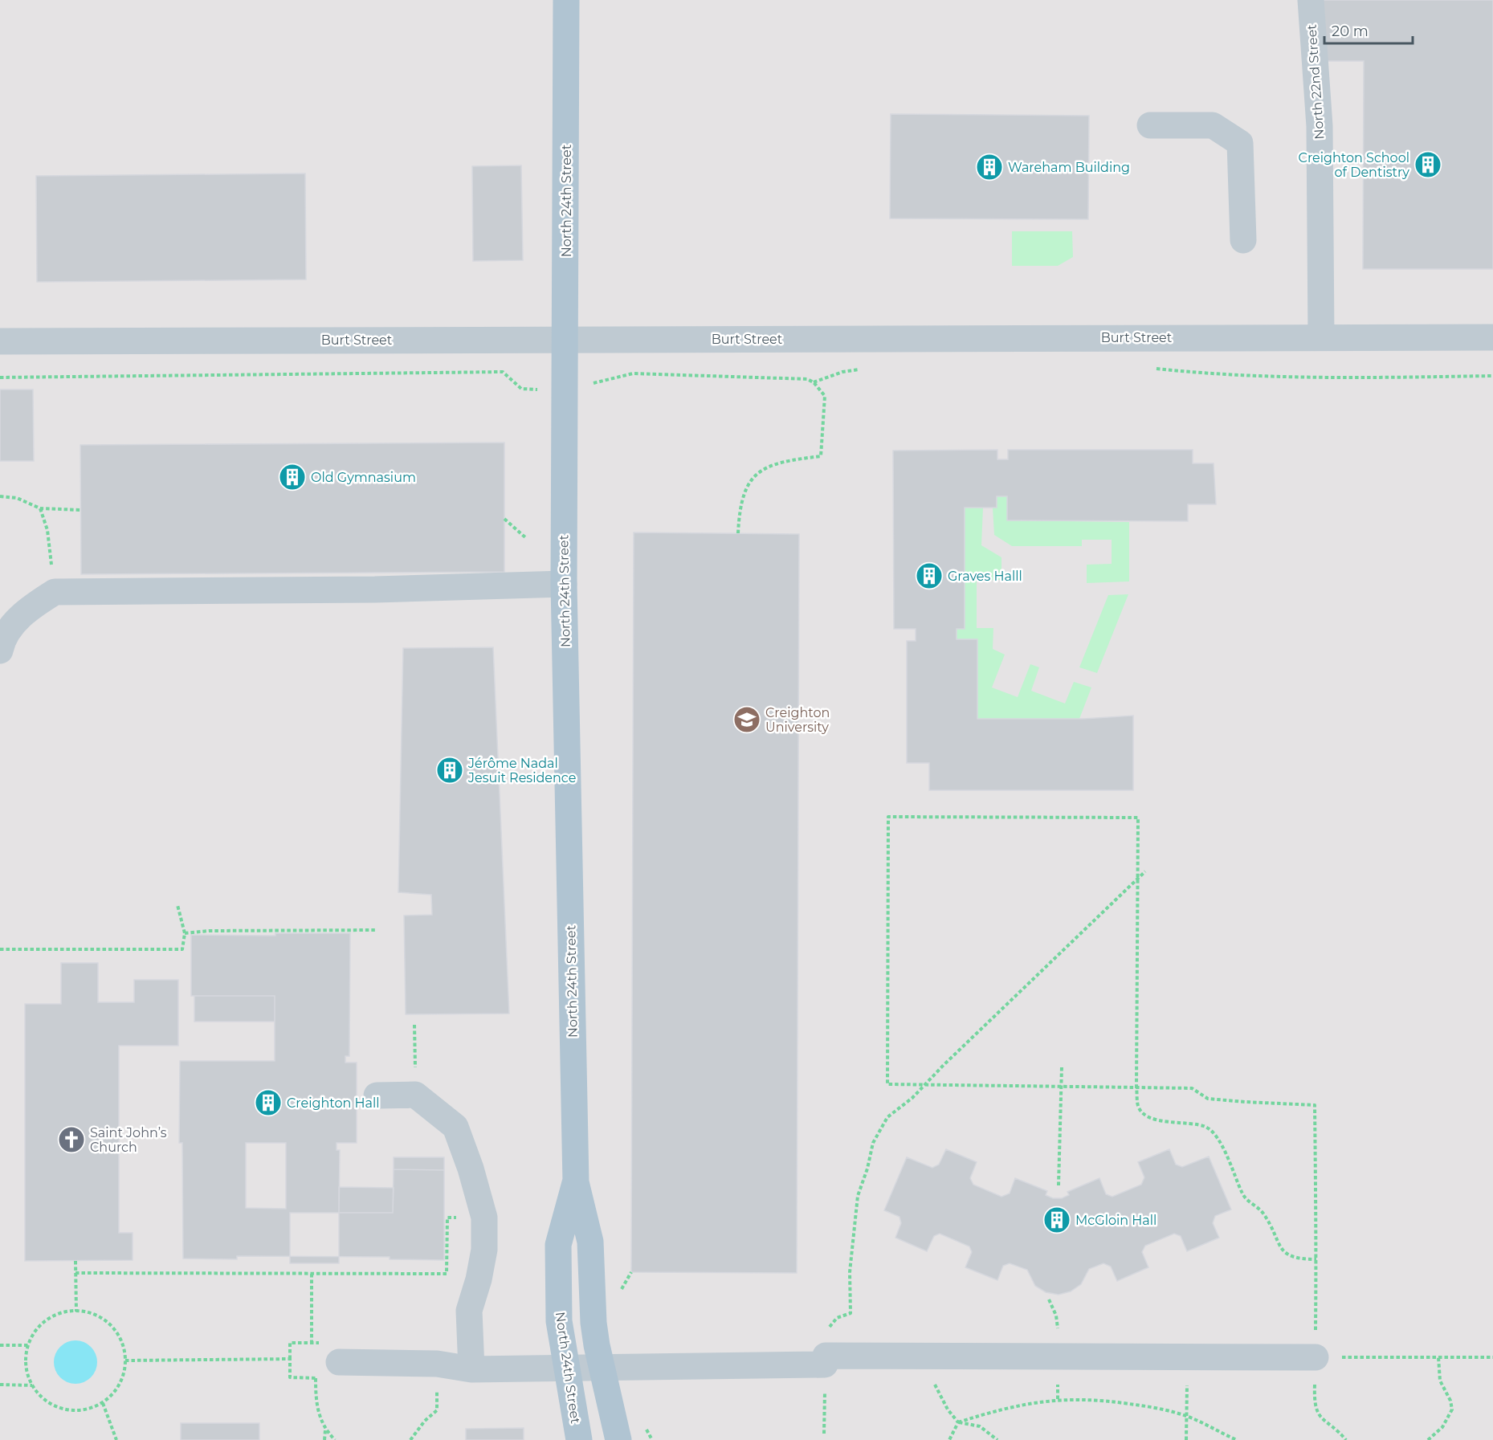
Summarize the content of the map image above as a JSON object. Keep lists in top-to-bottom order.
{
  "streets": {
    "main road": ["North 24th Street"],
    "street": ["North 22nd Street", "Burt Street"]
  },
  "crossings": [
    ["North 22nd Street", "Burt Street"],
    ["North 24th Street", "Burt Street"]
  ],
  "places": {
    "building": [
      "Creighton School of Dentistry",
      "Wareham Building",
      "Old Gymnasium",
      "Graves Halll",
      "Jérôme Nadal Jesuit Residence",
      "Creighton Hall",
      "McGloin Hall"
    ],
    "school or university": ["Creighton University"],
    "church": ["Saint John’s Church"]
  },
  "scale_bar": "20 m"
}
